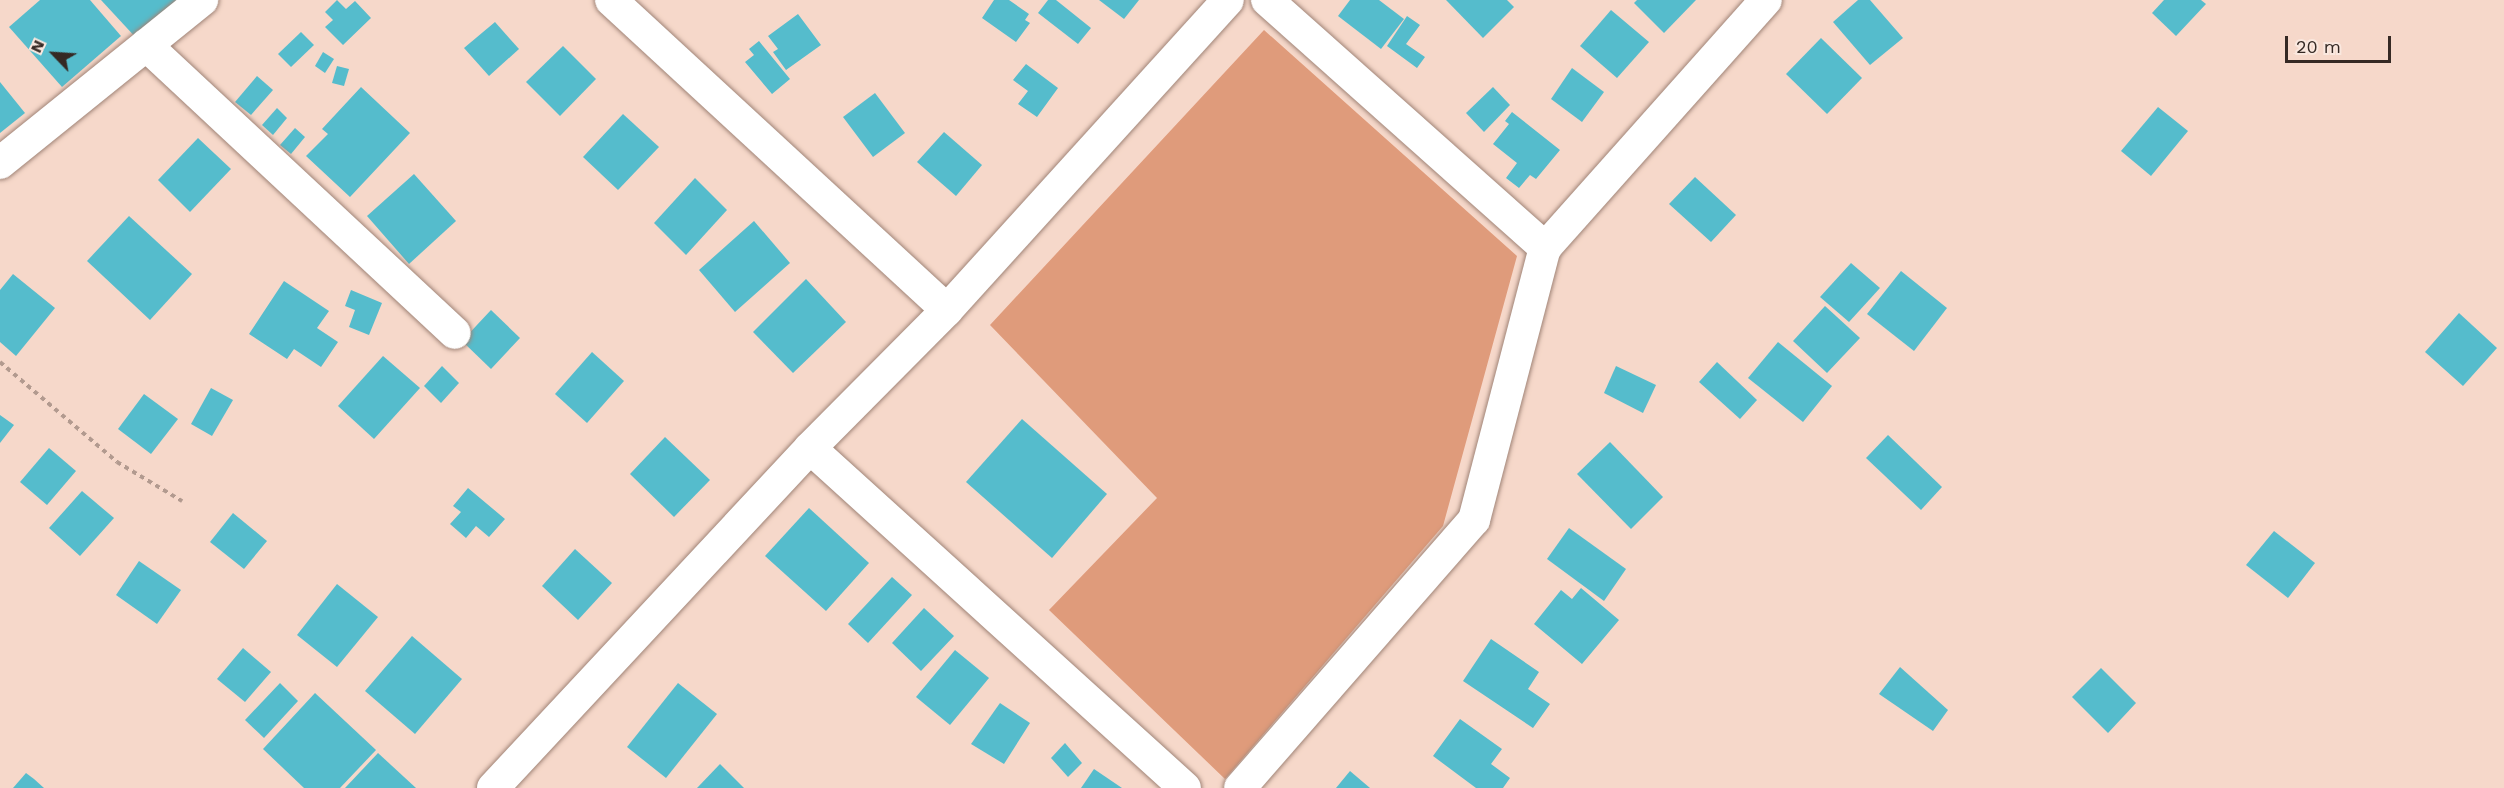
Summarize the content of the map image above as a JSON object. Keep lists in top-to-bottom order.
{
  "scale_bar": "20 m",
  "north": "top left"
}
